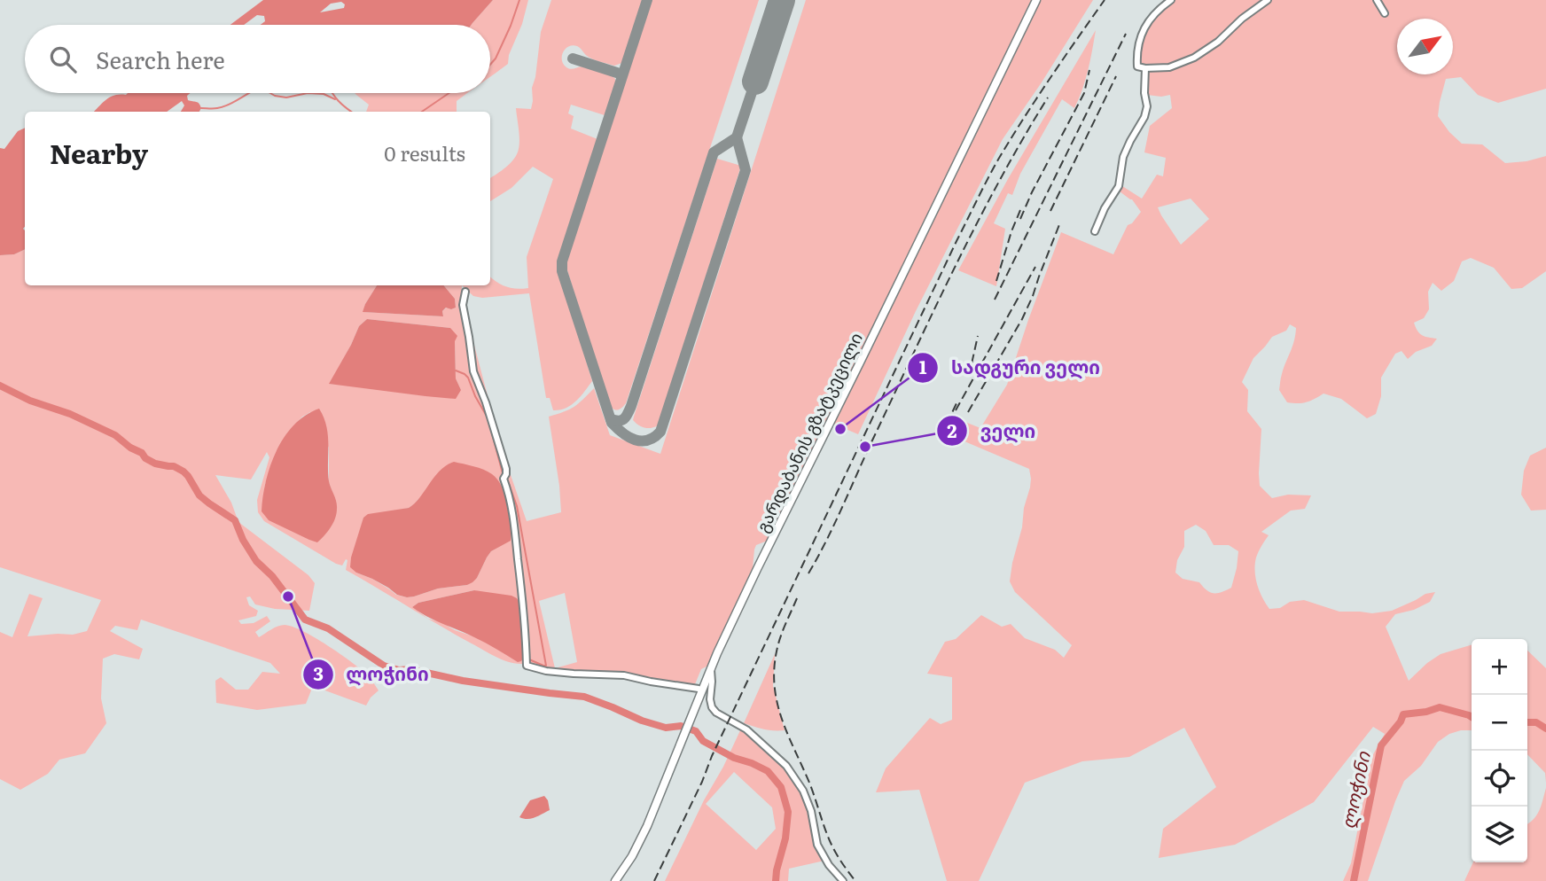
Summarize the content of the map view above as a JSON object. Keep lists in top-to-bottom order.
{
  "streets": {
    "main road": ["გარდაბანის გზატკეცილი"]
  },
  "water": ["ლოჭინი"],
  "places": ["სადგური ველი", "ველი", "ლოჭინი"],
  "north": "top right",
  "page": {
    "search": "Search here",
    "heading": ["Nearby", "0 results"],
    "map_buttons": ["+", "−"]
  }
}
